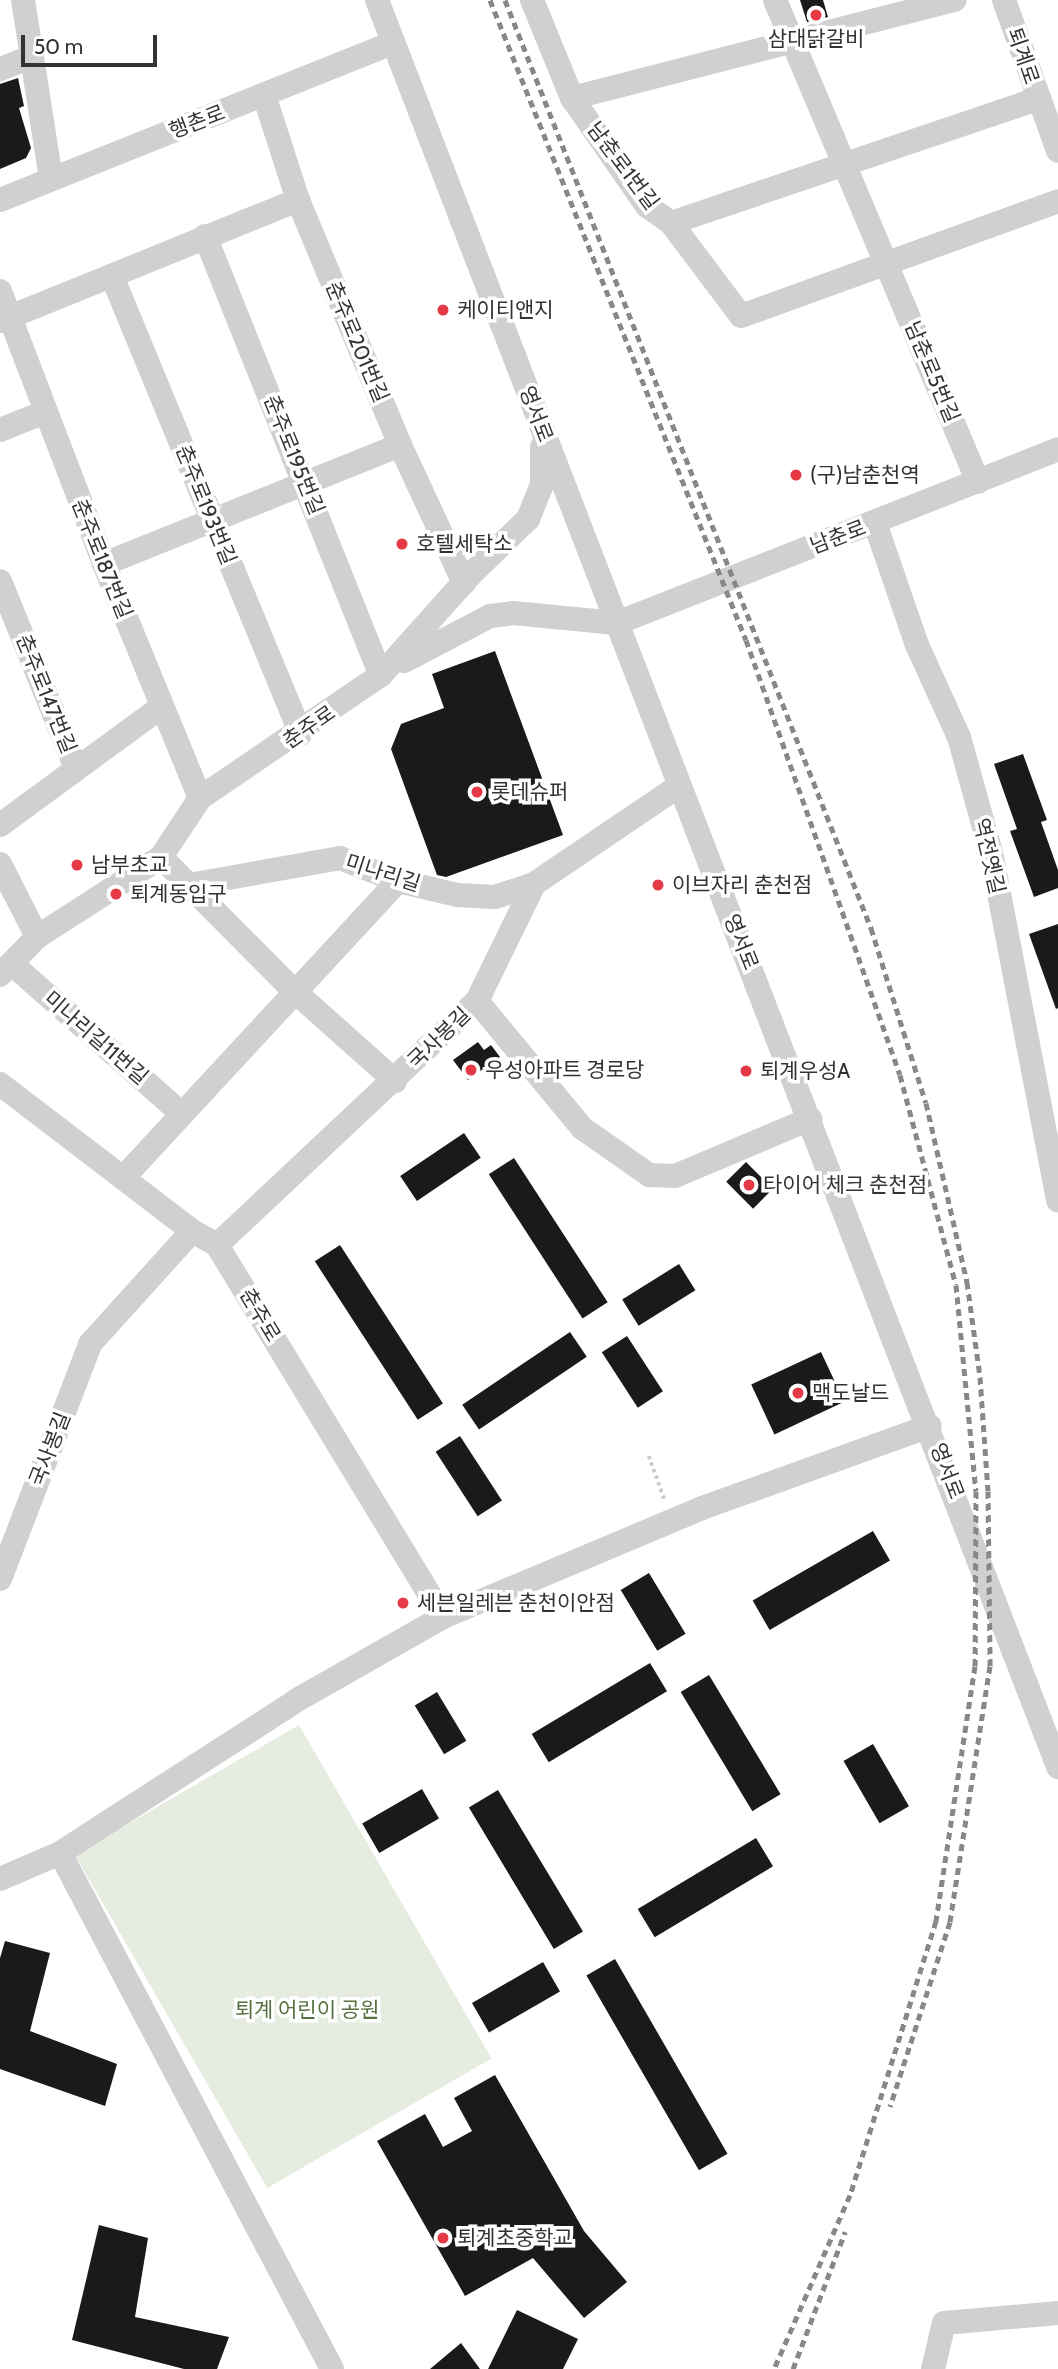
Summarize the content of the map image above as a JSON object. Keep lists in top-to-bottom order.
{
  "streets": {
    "street": [
      "퇴계로",
      "행촌로",
      "남춘로1번길",
      "춘주로201번길",
      "남춘로5번길",
      "영서로",
      "춘주로195번길",
      "춘주로193번길",
      "남춘로",
      "춘주로187번길",
      "춘주로147번길",
      "춘주로",
      "역전옛길",
      "미나리길",
      "미나리길11번길",
      "국사봉길"
    ]
  },
  "crossings": [
    ["행촌로", "춘주로201번길"],
    ["행촌로", "영서로"],
    ["남춘로1번길", "남춘로5번길"],
    ["춘주로201번길", "춘주로"],
    ["남춘로5번길", "남춘로"],
    ["영서로", "남춘로"],
    ["영서로", "춘주로"],
    ["영서로", "미나리길"],
    ["영서로", "국사봉길"],
    ["춘주로195번길", "춘주로"],
    ["춘주로193번길", "춘주로"],
    ["남춘로", "역전옛길"],
    ["춘주로187번길", "춘주로"],
    ["춘주로", "미나리길11번길"],
    ["춘주로", "국사봉길"],
    ["미나리길", "국사봉길"]
  ],
  "parks": ["퇴계 어린이 공원"],
  "places": [
    "삼대닭갈비",
    "케이티앤지",
    "(구)남춘천역",
    "호텔세탁소",
    "롯데슈퍼",
    "남부초교",
    "이브자리 춘천점",
    "퇴계동입구",
    "우성아파트 경로당",
    "퇴계우성A",
    "타이어 체크 춘천점",
    "맥도날드",
    "세븐일레븐 춘천이안점",
    "퇴계초중학교"
  ],
  "scale_bar": "50 m"
}
